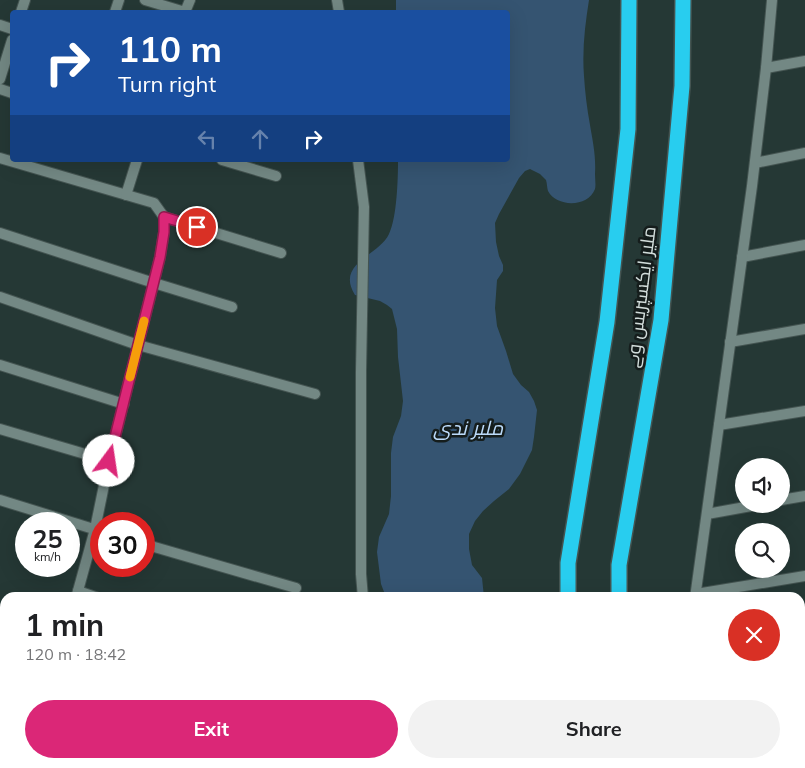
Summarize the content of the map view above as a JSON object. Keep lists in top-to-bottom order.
{
  "streets": {
    "highway": ["ملیر ایکسپریس وے"]
  },
  "water": ["ملیر ندی"],
  "page": {
    "turn": ["110 m", "Turn right"],
    "speed": "25 km/h",
    "limit": "30",
    "heading": ["1 min", "120 m · 18:42"],
    "buttons": ["Exit", "Share"]
  }
}
